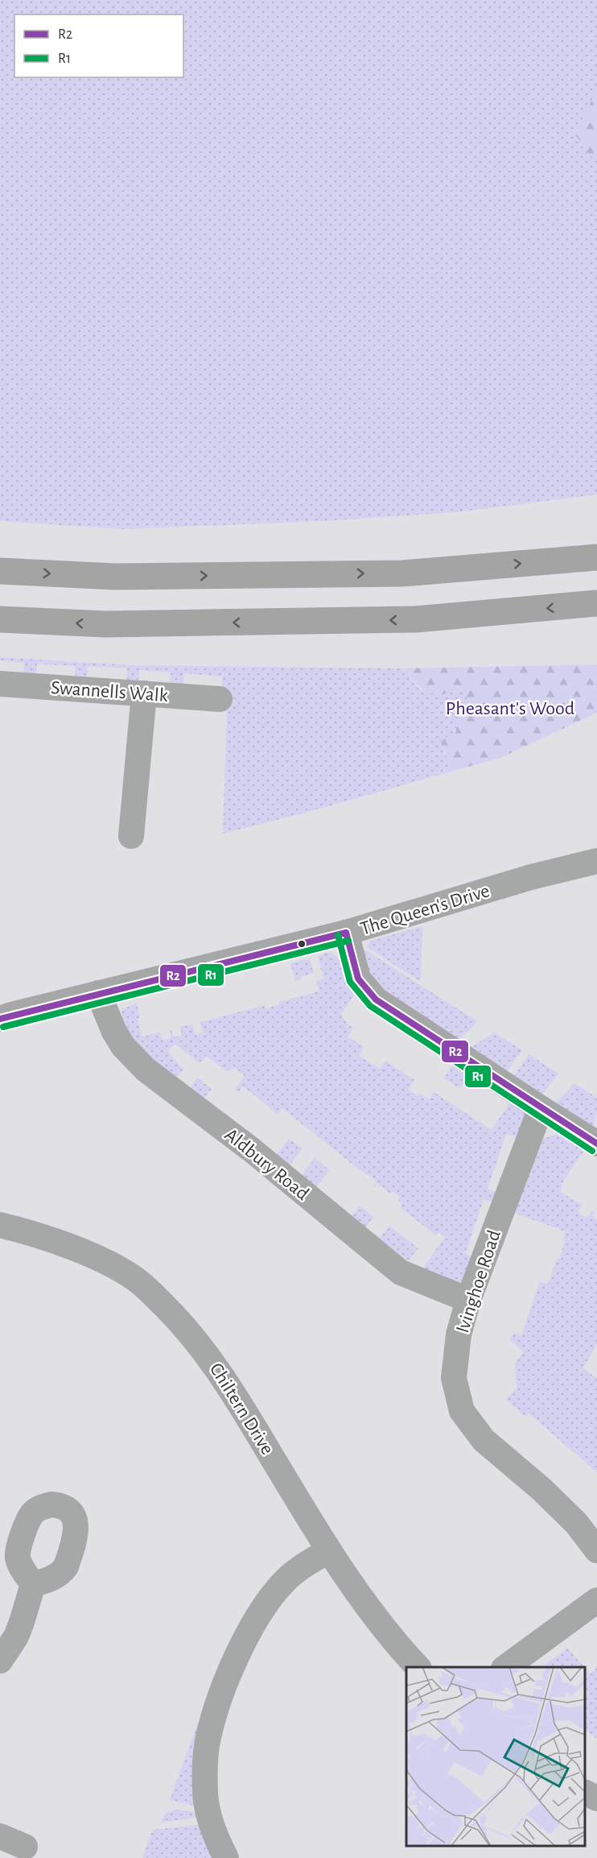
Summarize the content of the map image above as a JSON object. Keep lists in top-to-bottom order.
{
  "streets": {
    "street": [
      "Swannells Walk",
      "The Queen's Drive",
      "Aldbury Road",
      "Ivinghoe Road",
      "Chiltern Drive"
    ]
  },
  "crossings": [
    ["The Queen's Drive", "Aldbury Road"],
    ["Aldbury Road", "Ivinghoe Road"]
  ],
  "parks": ["Pheasant's Wood"],
  "lines": ["transit line R2", "transit line R1"],
  "legend": ["R2", "R1"]
}
